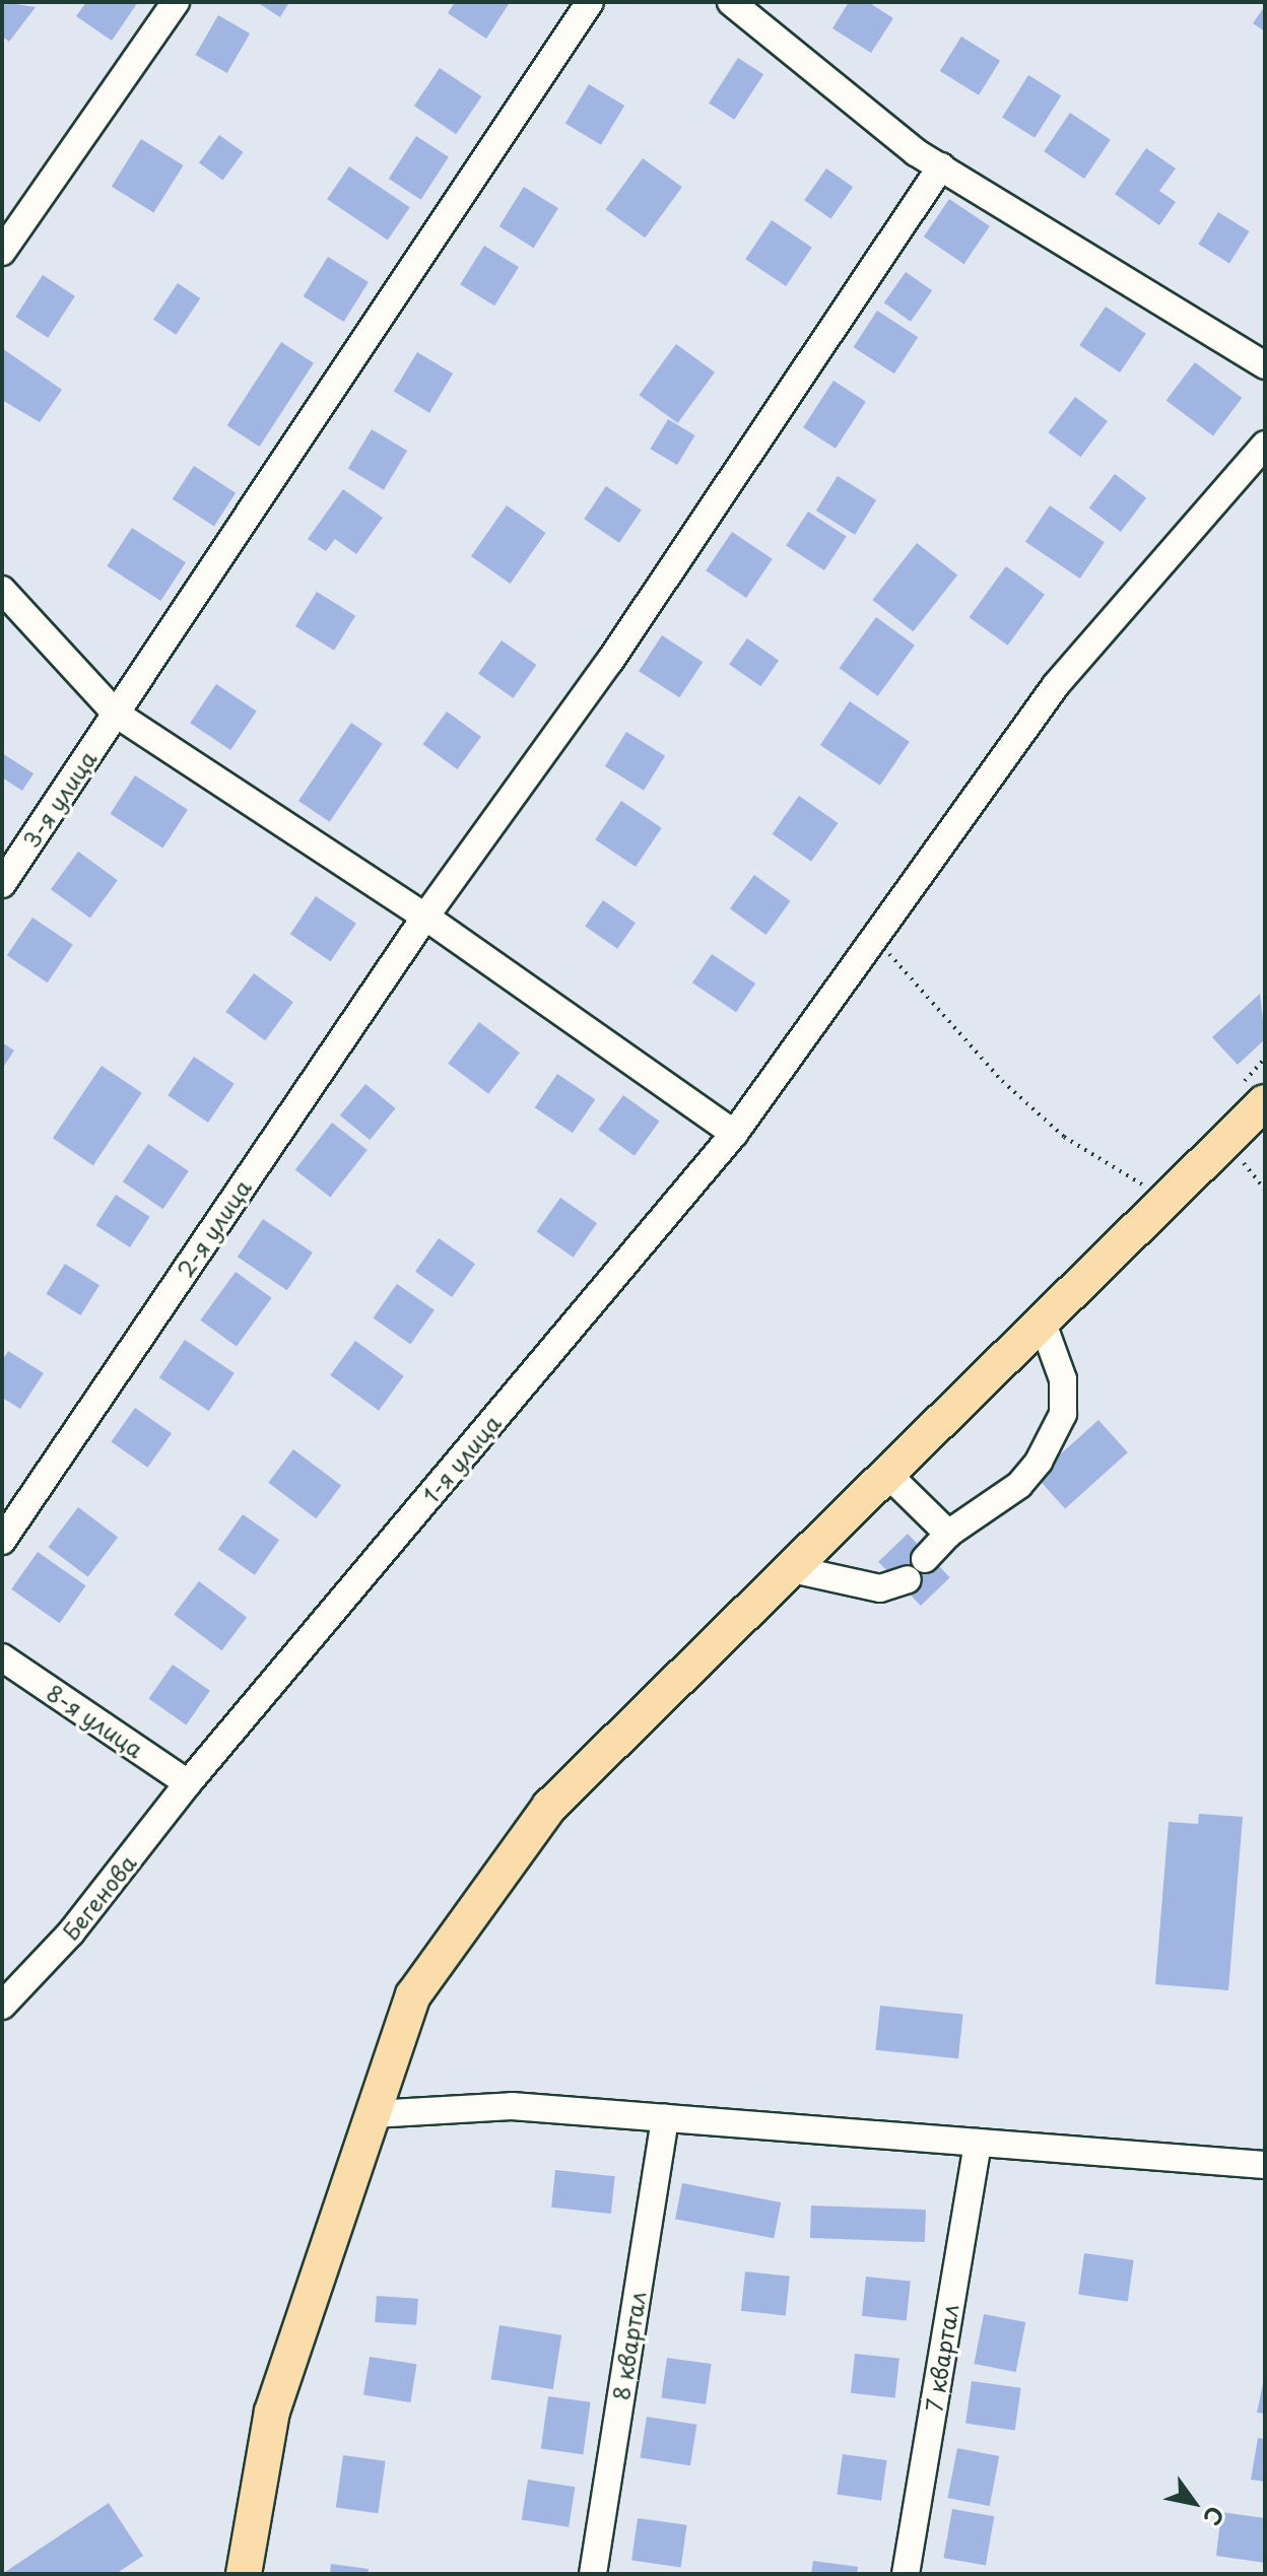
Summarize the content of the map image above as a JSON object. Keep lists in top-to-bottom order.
{
  "streets": {
    "street": [
      "3-я улица",
      "2-я улица",
      "1-я улица",
      "8-я улица",
      "Бегенова",
      "8 квартал",
      "7 квартал"
    ]
  },
  "crossings": [
    ["1-я улица", "8-я улица"],
    ["1-я улица", "Бегенова"],
    ["8-я улица", "Бегенова"]
  ],
  "north": "bottom right"
}
